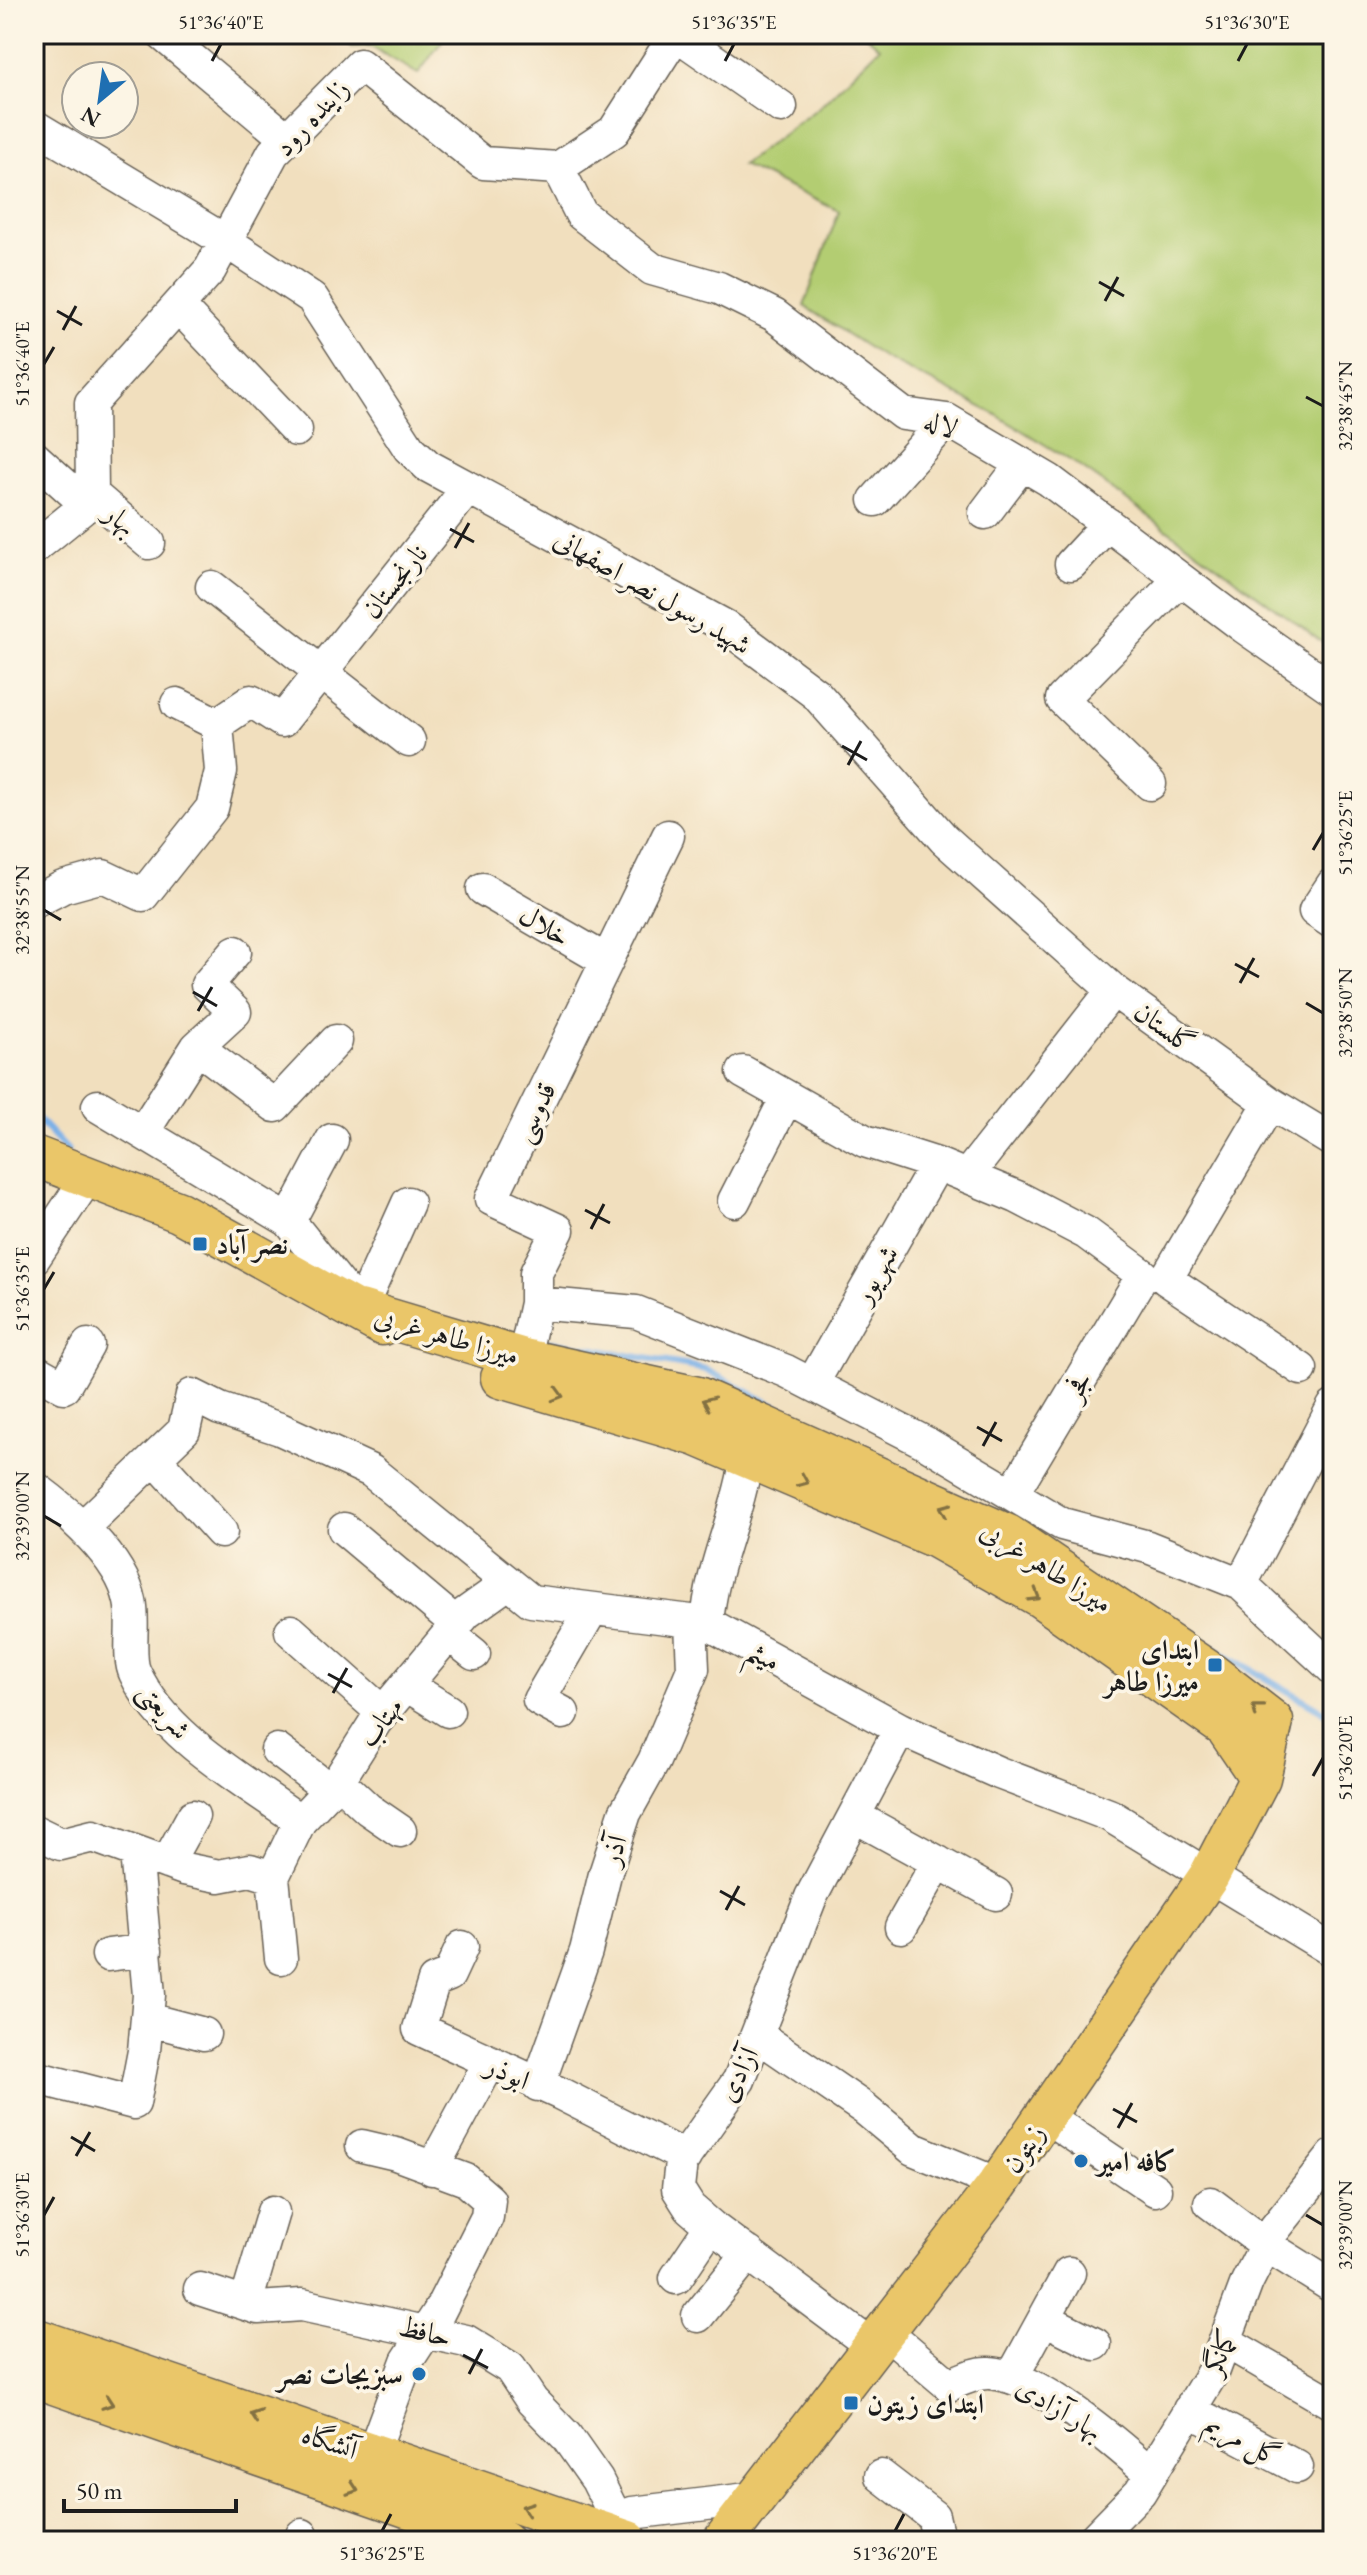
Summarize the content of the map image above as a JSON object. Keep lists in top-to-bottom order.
{
  "streets": {
    "main road": ["میرزا طاهر غربی", "زیتون", "آتشگاه"],
    "street": [
      "زاینده رود",
      "لاله",
      "بهار",
      "نارنجستان",
      "شهید رسول نصر اصفهانی",
      "خلال",
      "گلستان",
      "قدوسی",
      "شهریور",
      "فجر",
      "میثم",
      "شریعتی",
      "مهتاب",
      "آذر",
      "ابوذر",
      "آزادی",
      "حافظ",
      "کمانگر",
      "بهار آزادی",
      "گل مریم"
    ]
  },
  "crossings": [
    ["زاینده رود", "لاله"],
    ["زاینده رود", "بهار"],
    ["زاینده رود", "شهید رسول نصر اصفهانی"],
    ["نارنجستان", "شهید رسول نصر اصفهانی"],
    ["شهید رسول نصر اصفهانی", "گلستان"],
    ["خلال", "قدوسی"],
    ["گلستان", "شهریور"],
    ["گلستان", "فجر"],
    ["قدوسی", "میرزا طاهر غربی"],
    ["شهریور", "فجر"],
    ["میرزا طاهر غربی", "آذر"],
    ["میرزا طاهر غربی", "زیتون"],
    ["میثم", "مهتاب"],
    ["میثم", "آذر"],
    ["میثم", "آزادی"],
    ["میثم", "زیتون"],
    ["شریعتی", "مهتاب"],
    ["آذر", "ابوذر"],
    ["ابوذر", "آزادی"],
    ["آزادی", "زیتون"],
    ["آزادی", "بهار آزادی"],
    ["زیتون", "بهار آزادی"],
    ["حافظ", "آتشگاه"],
    ["کمانگر", "بهار آزادی"],
    ["کمانگر", "گل مریم"]
  ],
  "places": {
    "transit": ["نصر آباد", "ابتدای میرزا طاهر", "ابتدای زیتون"],
    "other": ["کافه امیر", "سبزیجات نصر"]
  },
  "scale_bar": "50 m",
  "north": "bottom left",
  "coordinates": [
    "51°36'40\"E",
    "51°36'35\"E",
    "51°36'30\"E",
    "32°38'45\"N",
    "51°36'25\"E",
    "32°38'55\"N",
    "32°38'50\"N",
    "32°39'00\"N",
    "51°36'20\"E"
  ]
}
